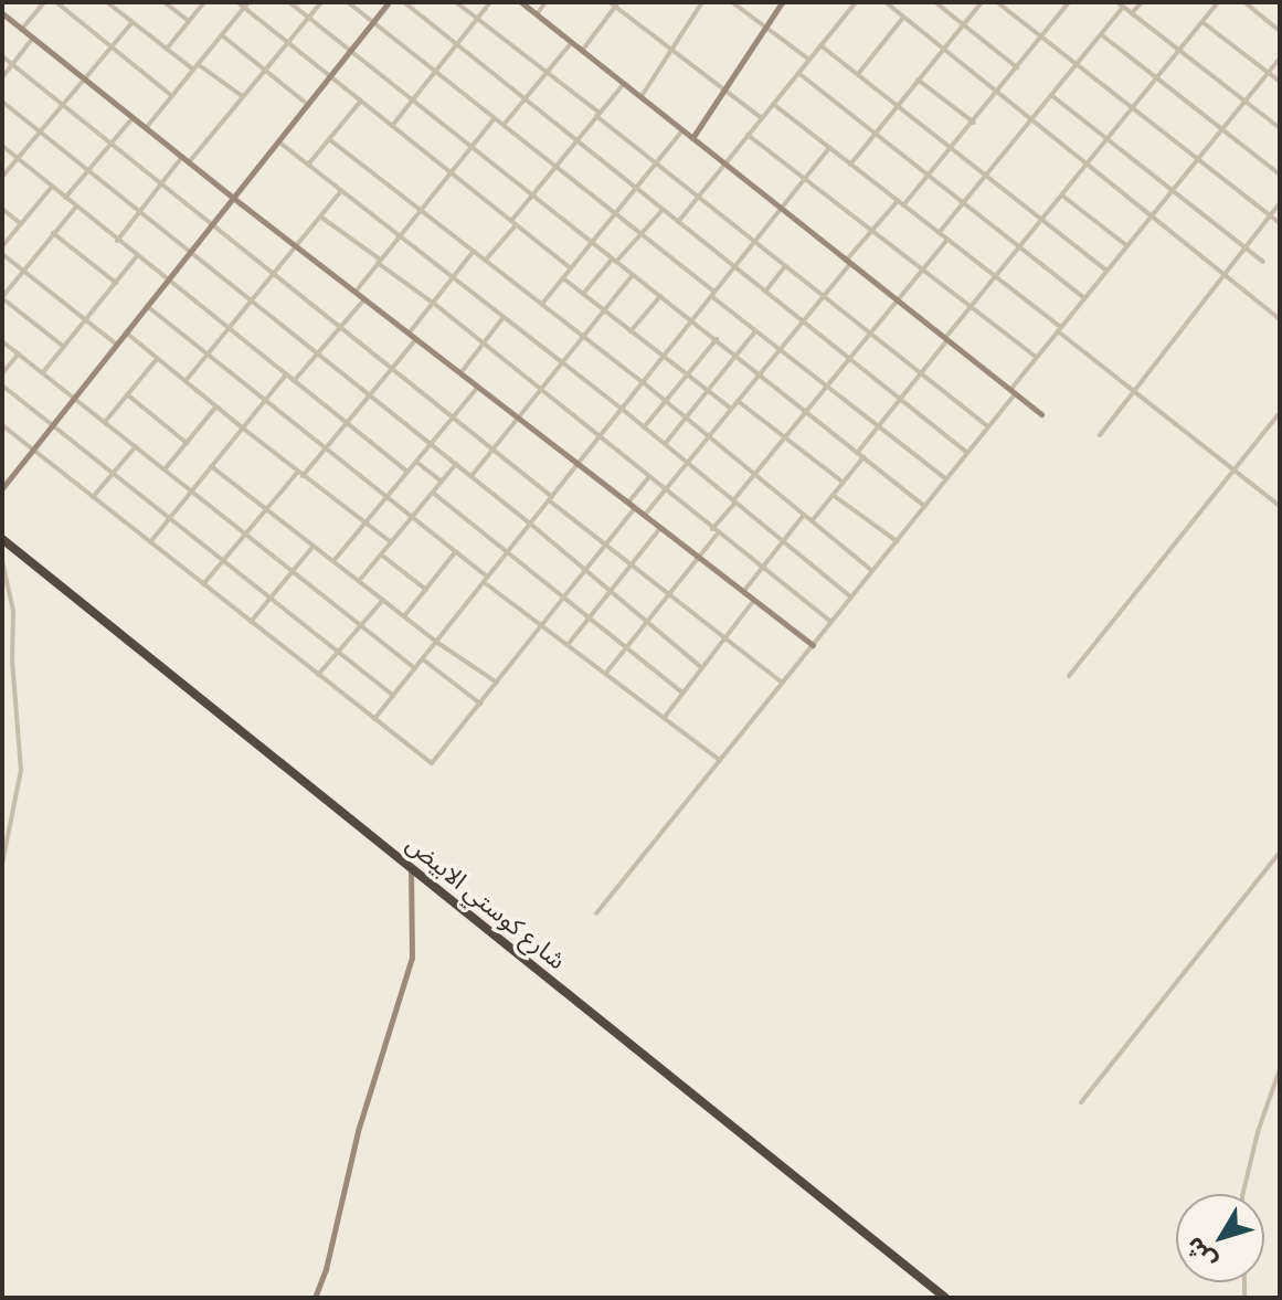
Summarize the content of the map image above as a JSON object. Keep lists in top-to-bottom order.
{
  "streets": {
    "highway": ["شارع كوستي الابيض"]
  },
  "north": "bottom left"
}
